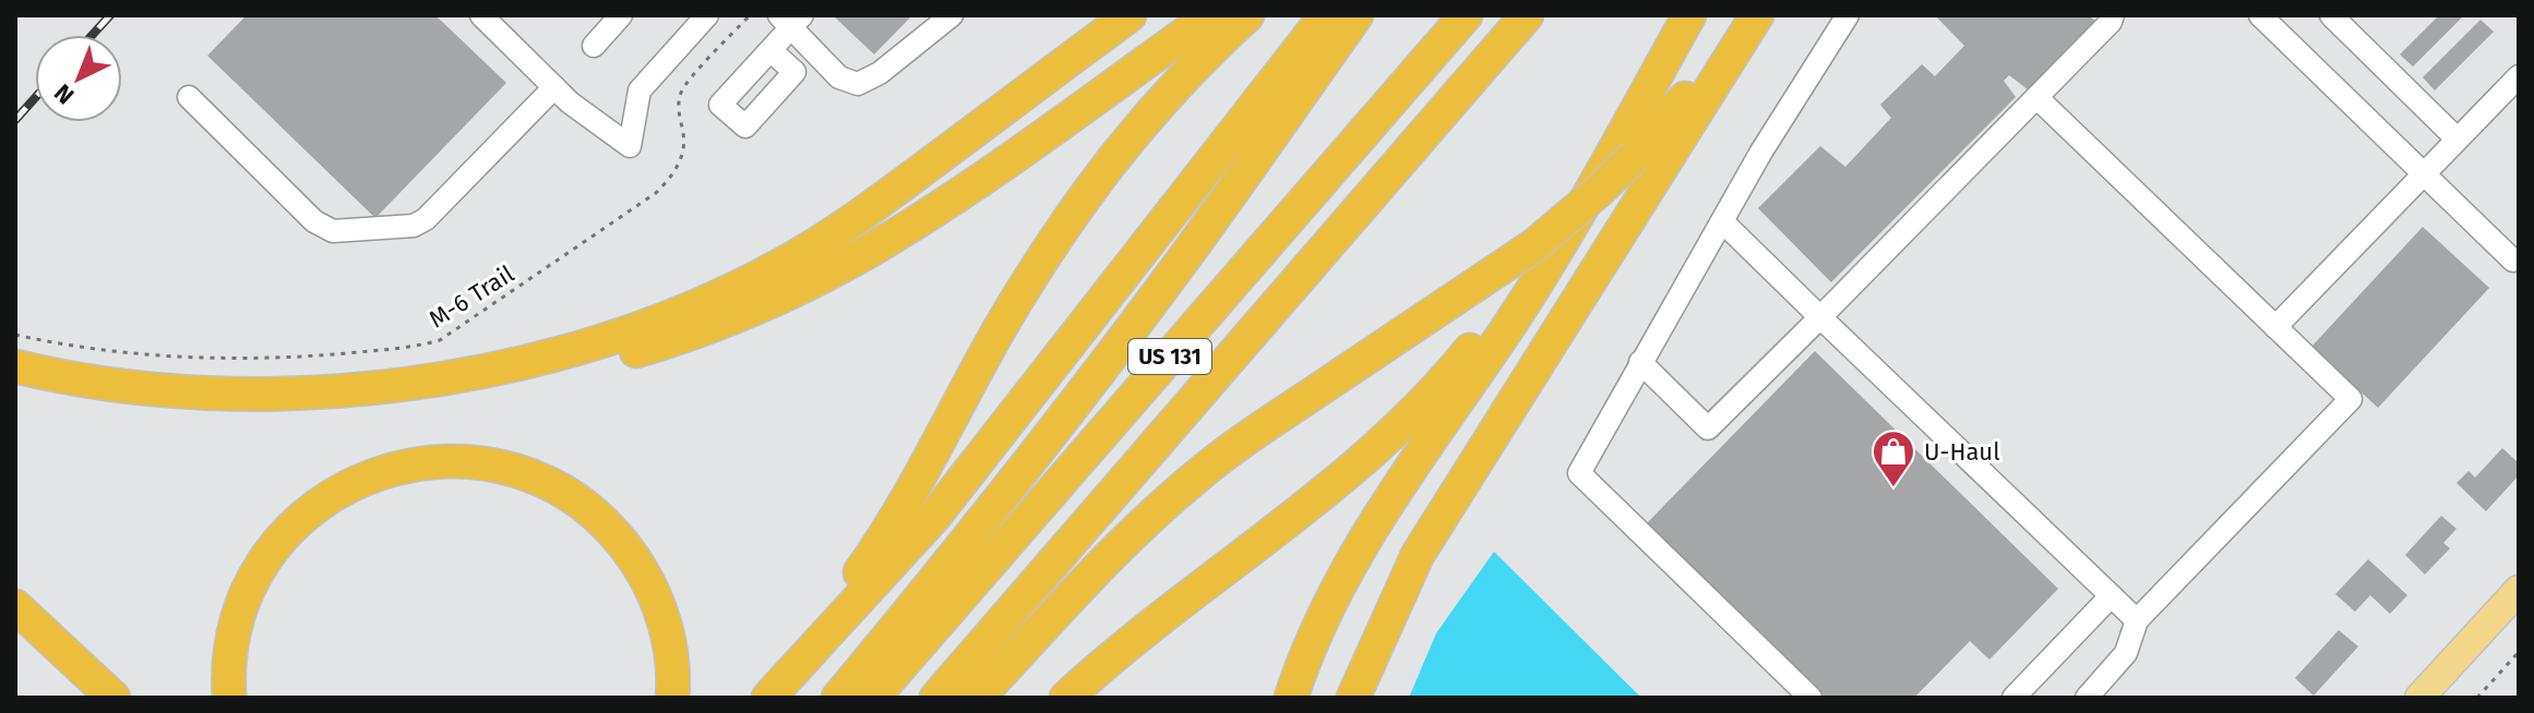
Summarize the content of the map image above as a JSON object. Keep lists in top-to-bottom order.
{
  "streets": {
    "highway": ["US 131"],
    "path": ["M-6 Trail"]
  },
  "places": {
    "shop": ["U-Haul"]
  },
  "north": "bottom left"
}
